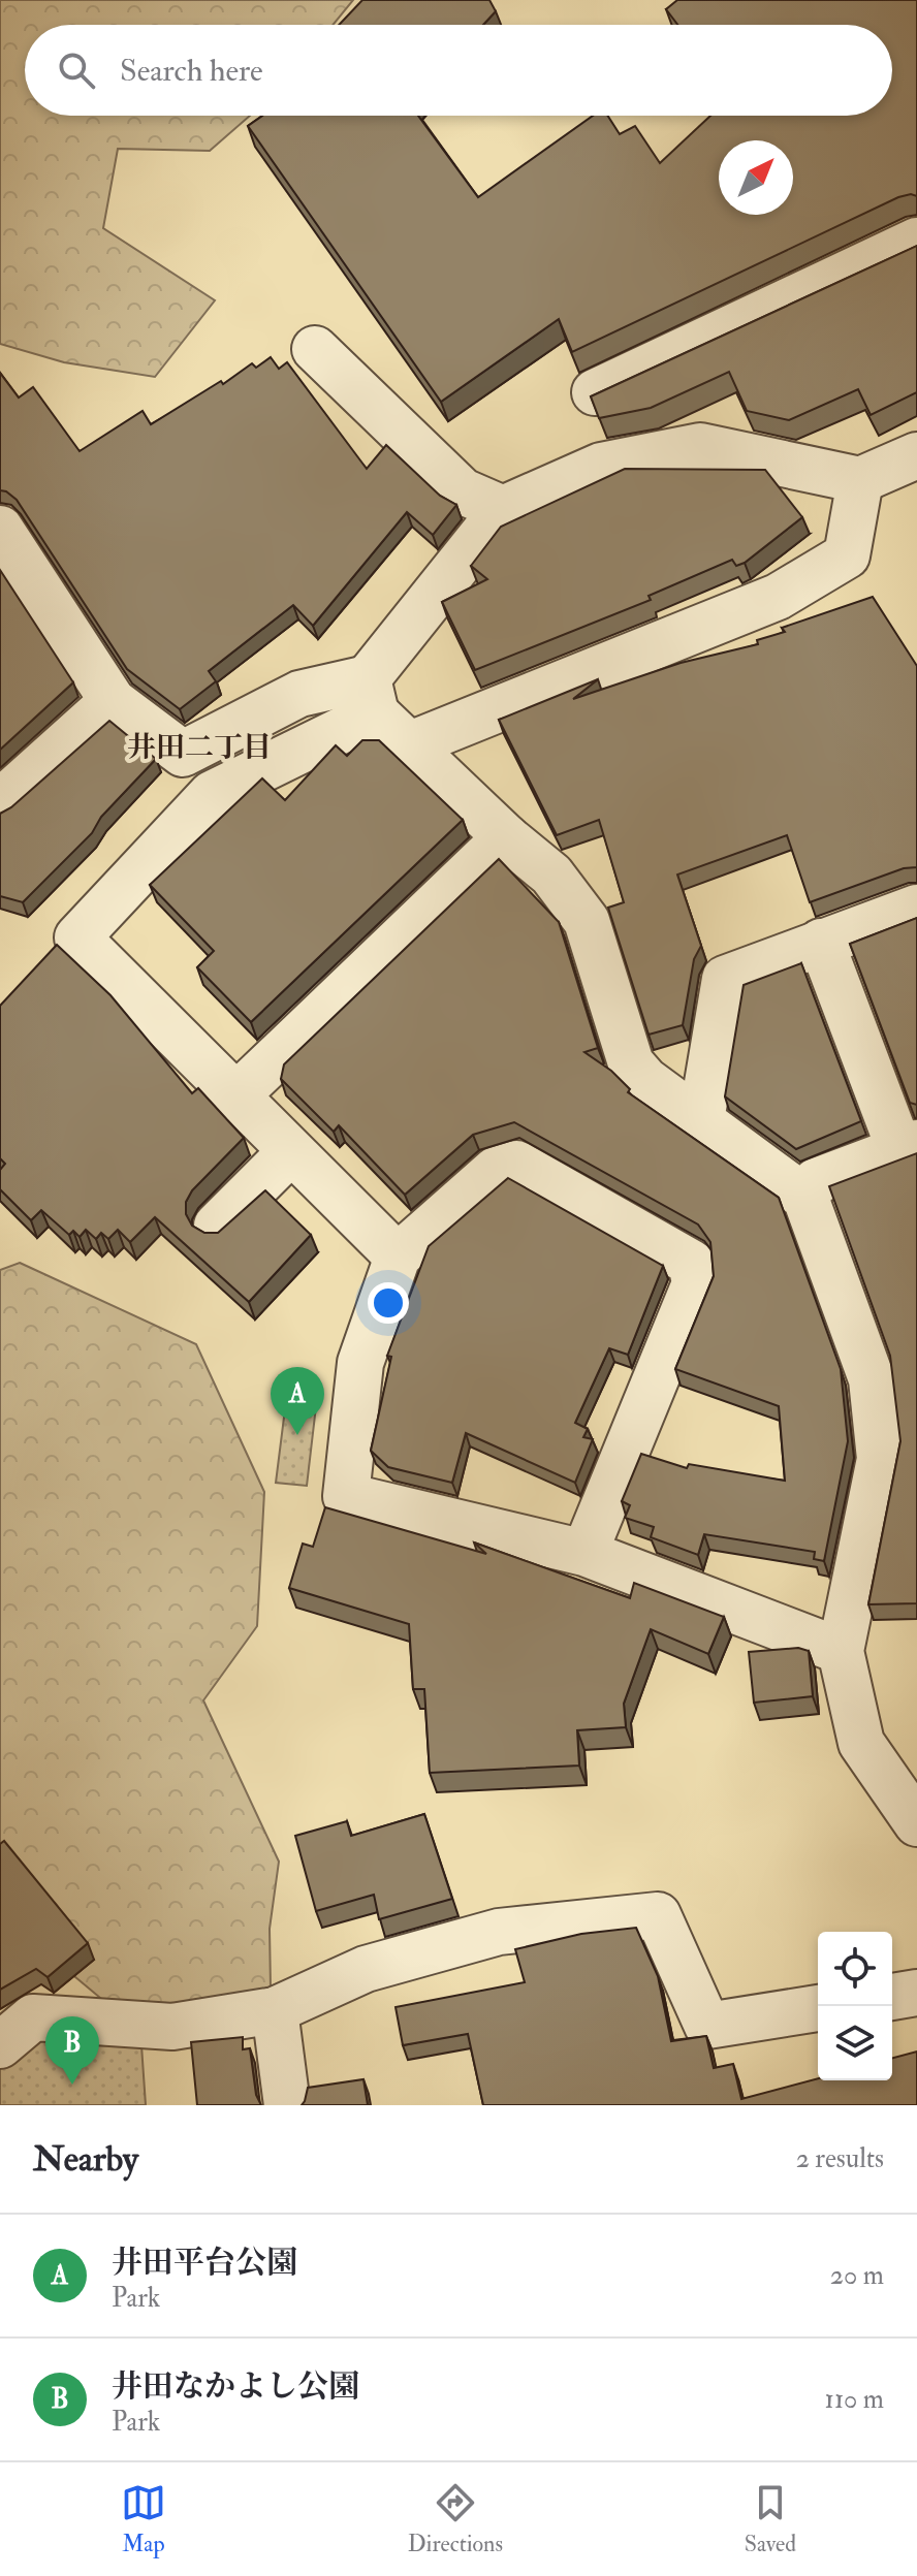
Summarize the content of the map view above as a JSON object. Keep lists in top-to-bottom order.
{
  "districts": ["井田二丁目"],
  "north": "top right",
  "page": {
    "search": "Search here",
    "pins": ["A", "B"],
    "heading": ["Nearby", "2 results"],
    "list": [
      {
        "mark": "A",
        "name": "井田平台公園",
        "note": "Park",
        "value": "20 m"
      },
      {
        "mark": "B",
        "name": "井田なかよし公園",
        "note": "Park",
        "value": "110 m"
      }
    ],
    "nav": ["Map", "Directions", "Saved"]
  }
}
